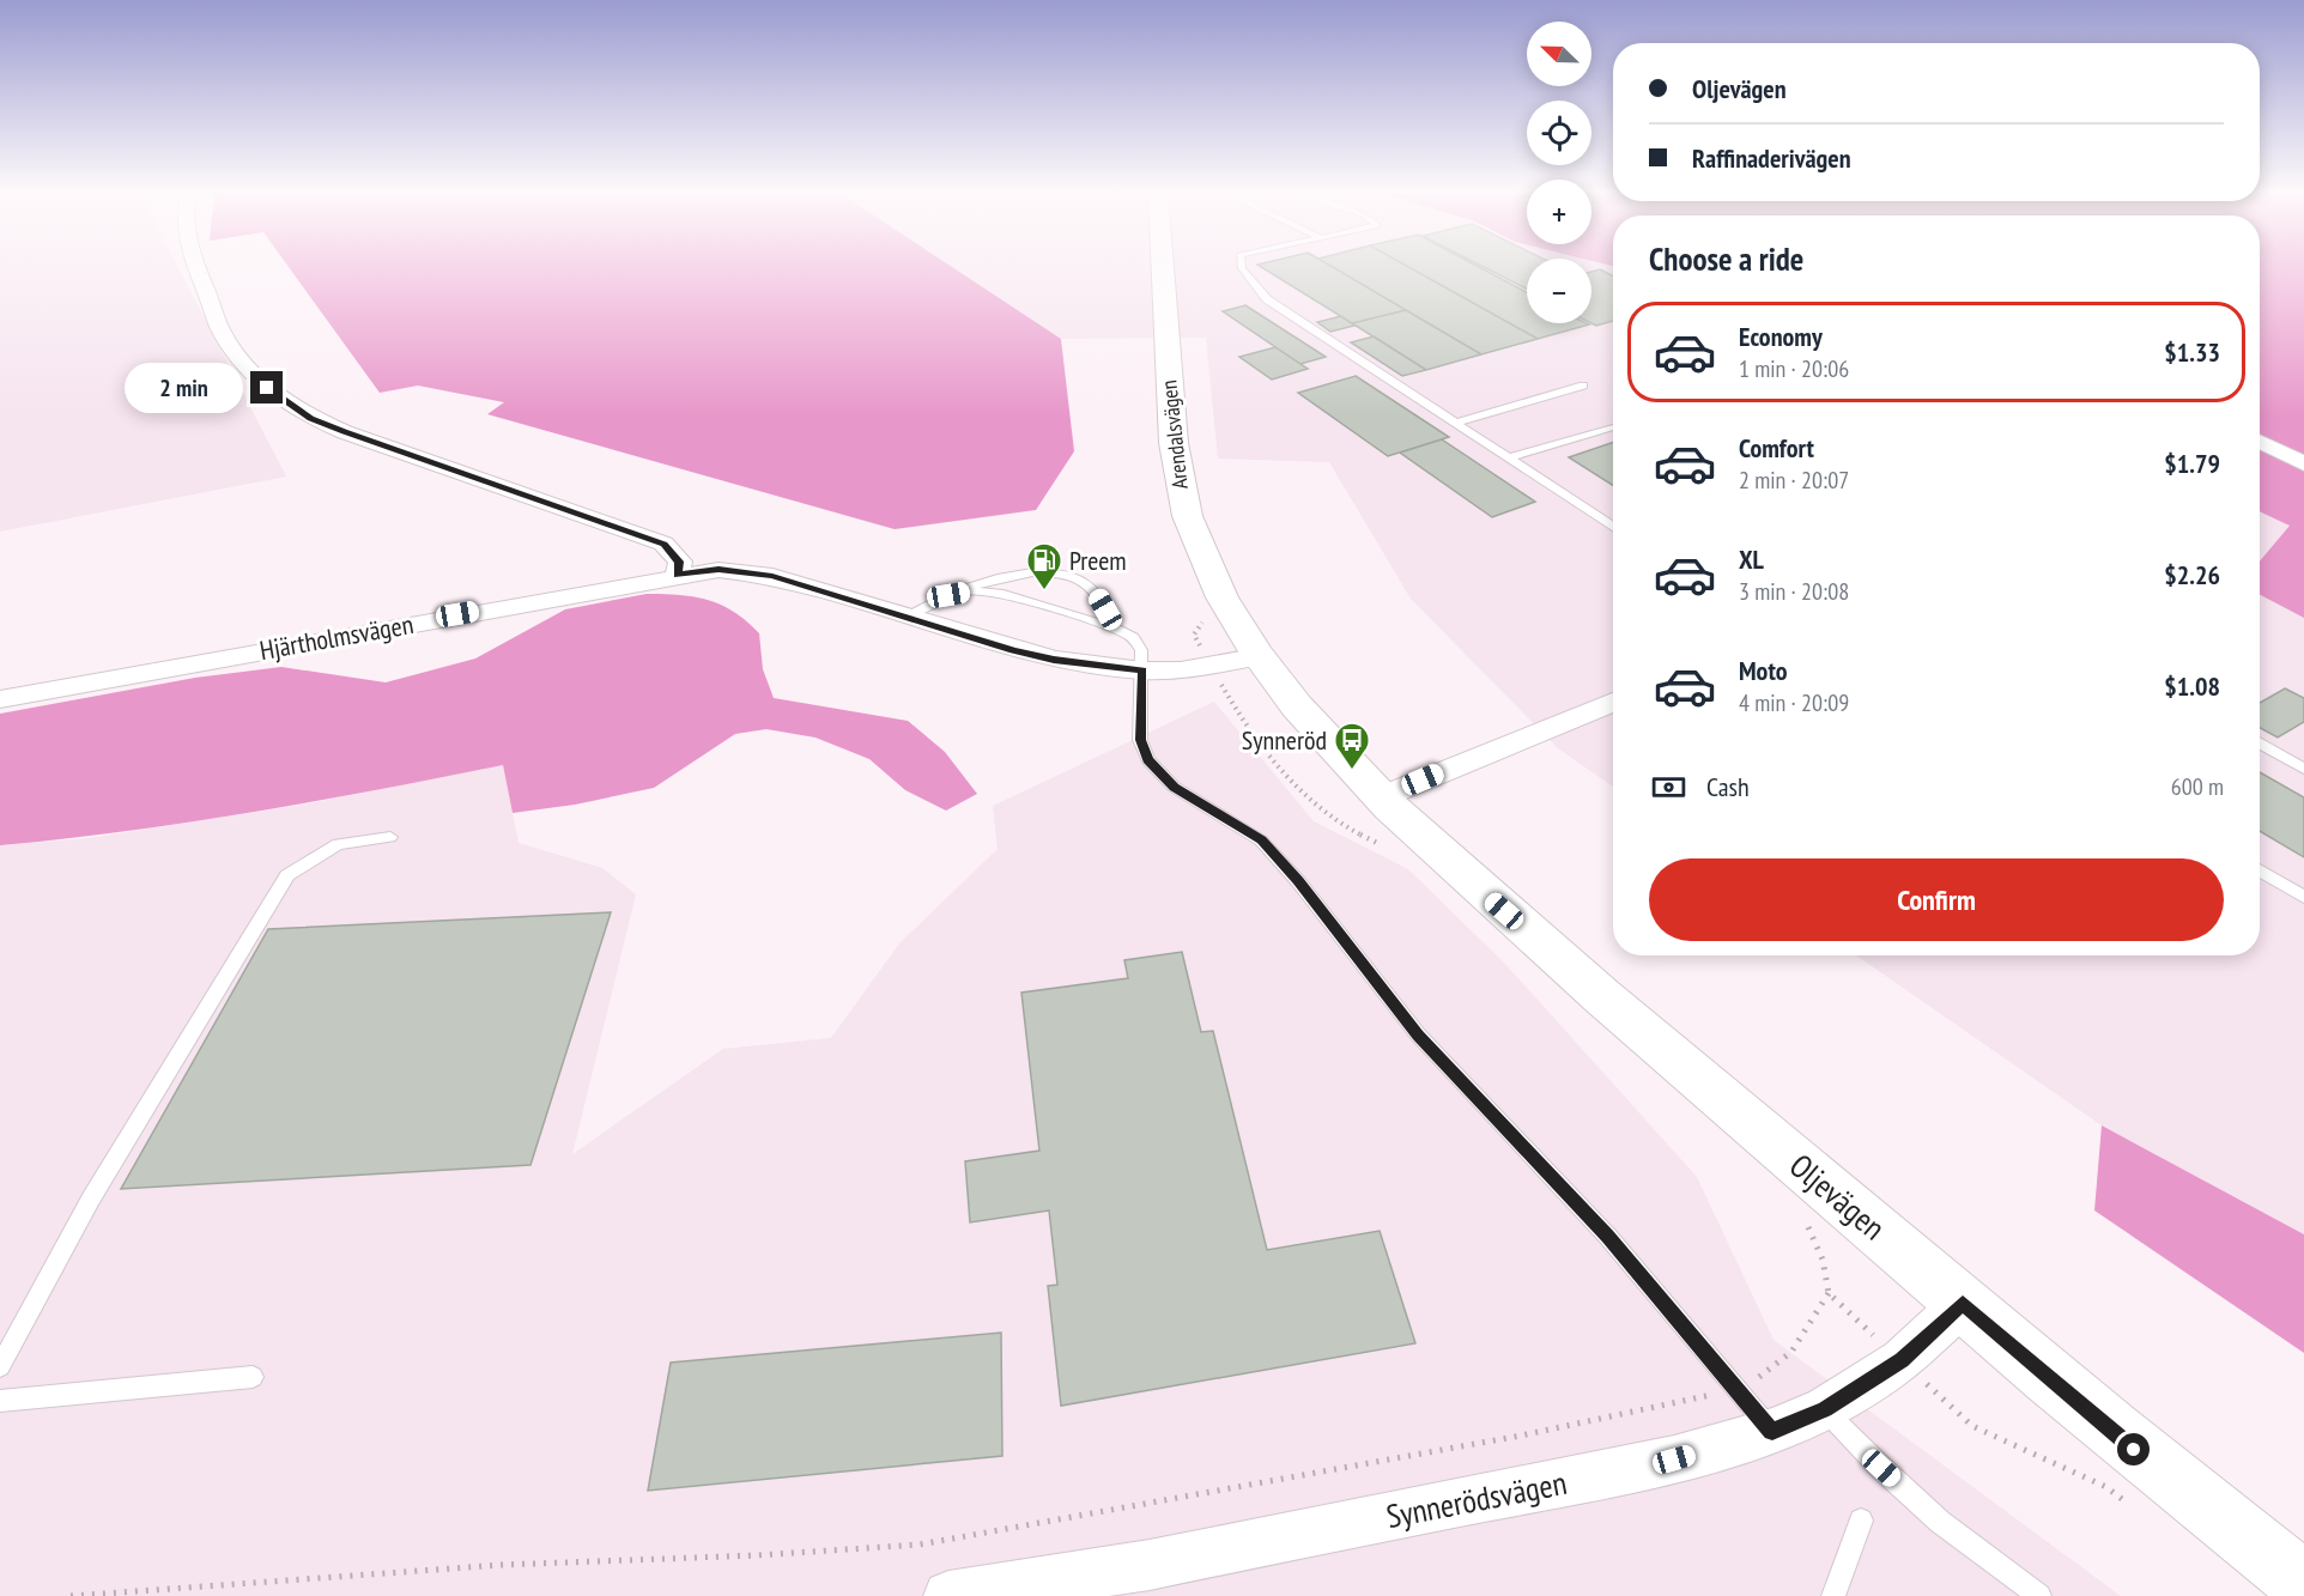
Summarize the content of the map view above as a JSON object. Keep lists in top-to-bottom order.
{
  "streets": {
    "street": [
      "Arendalsvägen",
      "Hjärtholmsvägen",
      "Oljevägen",
      "Synnerödsvägen"
    ]
  },
  "crossings": [
    ["Arendalsvägen", "Hjärtholmsvägen"],
    ["Arendalsvägen", "Oljevägen"],
    ["Hjärtholmsvägen", "Oljevägen"],
    ["Oljevägen", "Synnerödsvägen"]
  ],
  "places": {
    "fuel station": ["Preem"],
    "bus stop": ["Synneröd"]
  },
  "north": "top left",
  "page": {
    "map_buttons": ["+", "−"],
    "banner": ["Oljevägen", "Raffinaderivägen"],
    "heading": "Choose a ride",
    "list": [
      {
        "name": "Economy",
        "note": "1 min · 20:06",
        "value": "$1.33"
      },
      {
        "name": "Comfort",
        "note": "2 min · 20:07",
        "value": "$1.79"
      },
      {
        "name": "XL",
        "note": "3 min · 20:08",
        "value": "$2.26"
      },
      {
        "name": "Moto",
        "note": "4 min · 20:09",
        "value": "$1.08"
      }
    ],
    "bubble": "2 min",
    "pay": ["Cash", "600 m"],
    "buttons": "Confirm"
  }
}
